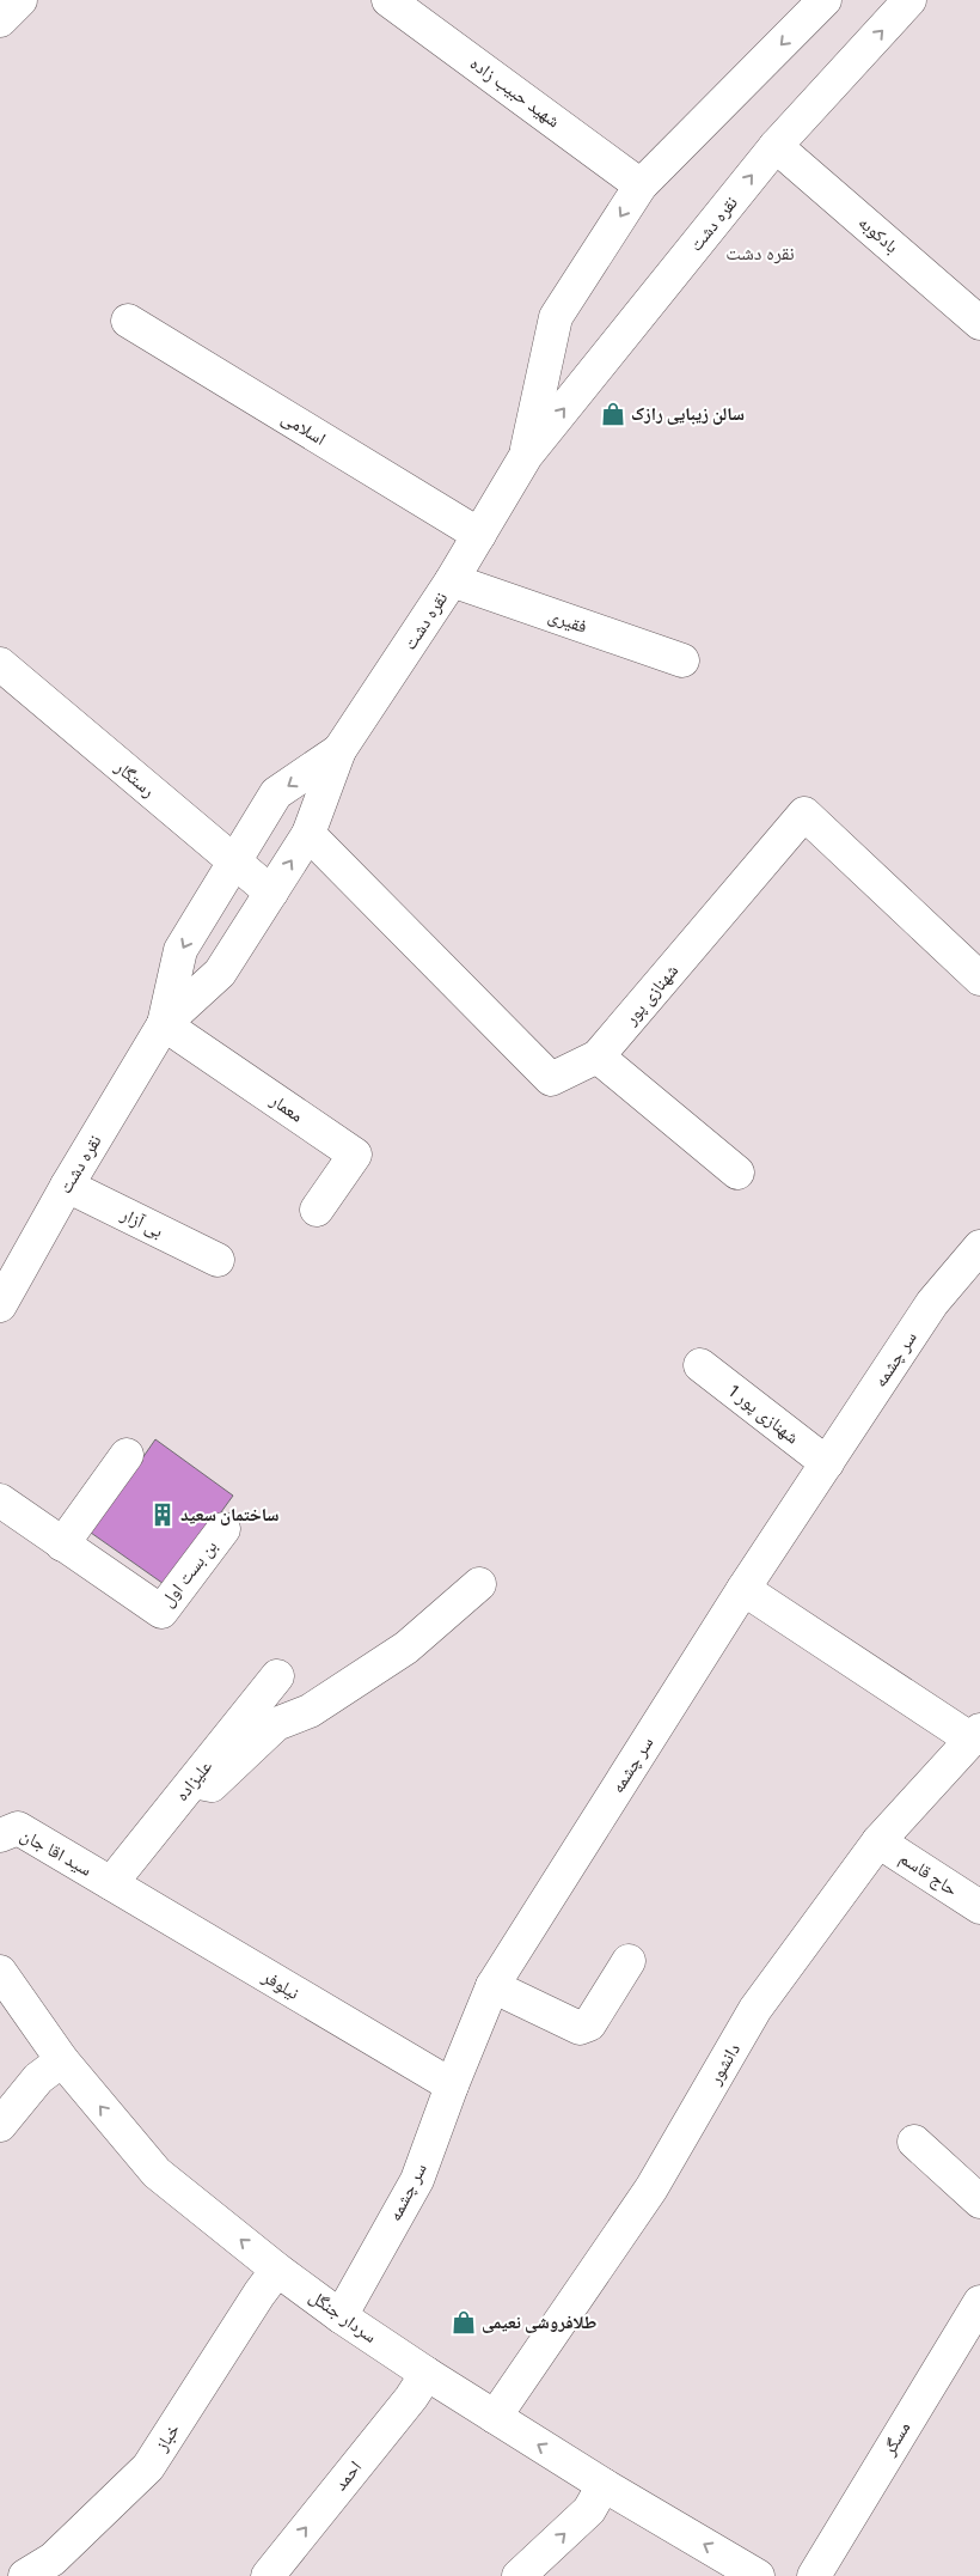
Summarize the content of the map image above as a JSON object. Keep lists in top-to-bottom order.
{
  "streets": {
    "street": [
      "شهید حبیب زاده",
      "نقره دشت",
      "بادکوبه",
      "اسلامی",
      "فقیری",
      "رستگار",
      "شهنازی پور",
      "معمار",
      "بی آزار",
      "سر چشمه",
      "شهنازی پور 1",
      "بن بست اول",
      "علیزاده",
      "سید اقا جان",
      "حاج قاسم",
      "نیلوفر",
      "دانشور",
      "سردار جنگل",
      "خباز",
      "مسگر",
      "احمد"
    ]
  },
  "crossings": [
    ["شهید حبیب زاده", "نقره دشت"],
    ["نقره دشت", "بادکوبه"],
    ["نقره دشت", "اسلامی"],
    ["نقره دشت", "فقیری"],
    ["نقره دشت", "رستگار"],
    ["نقره دشت", "شهنازی پور"],
    ["نقره دشت", "معمار"],
    ["نقره دشت", "بی آزار"],
    ["سر چشمه", "شهنازی پور 1"],
    ["سر چشمه", "نیلوفر"],
    ["سر چشمه", "سردار جنگل"],
    ["علیزاده", "سید اقا جان"],
    ["علیزاده", "نیلوفر"],
    ["سید اقا جان", "نیلوفر"],
    ["حاج قاسم", "دانشور"],
    ["دانشور", "سردار جنگل"],
    ["سردار جنگل", "خباز"],
    ["سردار جنگل", "احمد"]
  ],
  "one_way": ["سردار جنگل"],
  "districts": ["نقره دشت"],
  "places": {
    "shop": ["سالن زیبایی رازک", "طلافروشی نعیمی"],
    "building": ["ساختمان سعید"]
  }
}
